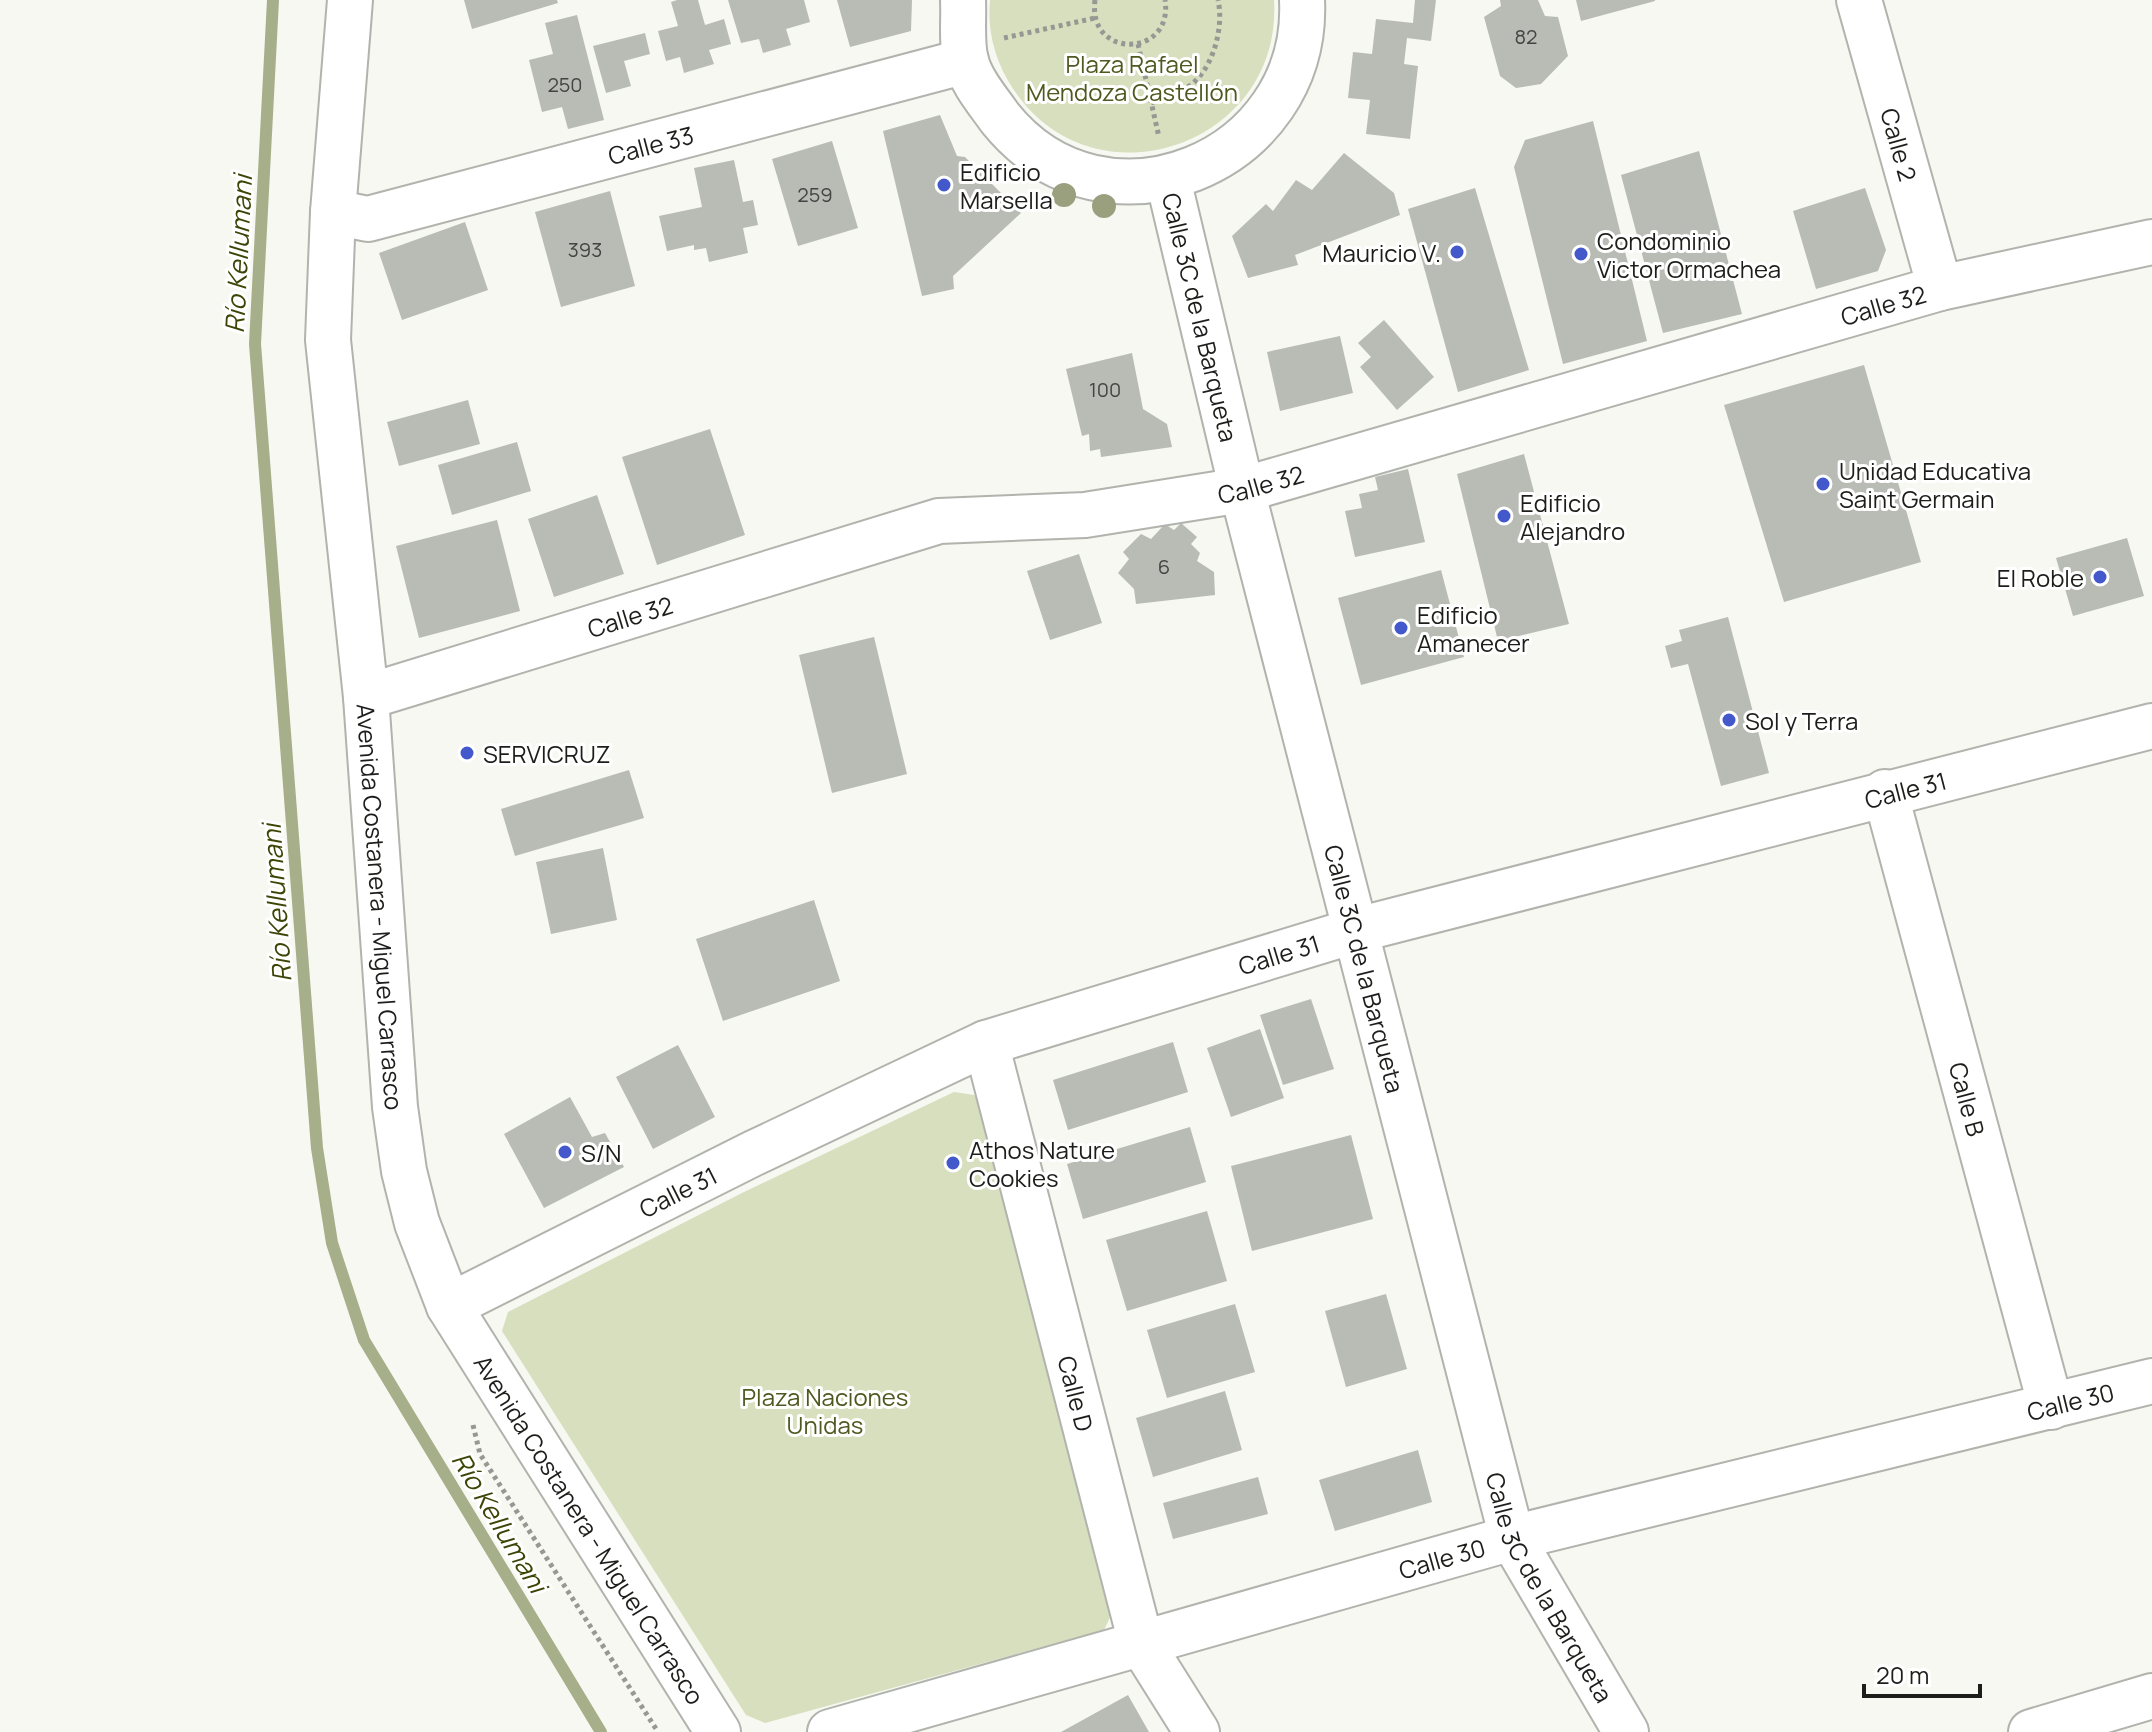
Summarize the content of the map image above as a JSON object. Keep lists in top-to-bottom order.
{
  "streets": {
    "street": [
      "Calle 33",
      "Calle 2",
      "Calle 32",
      "Calle 3C de la Barqueta",
      "Calle 31",
      "Avenida Costanera - Miguel Carrasco",
      "Calle B",
      "Calle D",
      "Calle 30"
    ]
  },
  "crossings": [
    ["Calle 33", "Avenida Costanera - Miguel Carrasco"],
    ["Calle 2", "Calle 32"],
    ["Calle 32", "Calle 3C de la Barqueta"],
    ["Calle 32", "Avenida Costanera - Miguel Carrasco"],
    ["Calle 3C de la Barqueta", "Calle 31"],
    ["Calle 3C de la Barqueta", "Calle 30"],
    ["Calle 31", "Avenida Costanera - Miguel Carrasco"],
    ["Calle 31", "Calle B"],
    ["Calle 31", "Calle D"],
    ["Calle B", "Calle 30"],
    ["Calle D", "Calle 30"]
  ],
  "water": ["Río Kellumani"],
  "parks": ["Plaza Rafael Mendoza Castellón", "Plaza Naciones Unidas"],
  "places": [
    "Edificio Marsella",
    "Mauricio V.",
    "Condominio Victor Ormachea",
    "Unidad Educativa Saint Germain",
    "Edificio Alejandro",
    "El Roble",
    "Edificio Amanecer",
    "Sol y Terra",
    "SERVICRUZ",
    "S/N",
    "Athos Nature Cookies"
  ],
  "house_numbers": [
    "82",
    "250",
    "259",
    "393",
    "100",
    "6"
  ],
  "scale_bar": "20 m"
}
